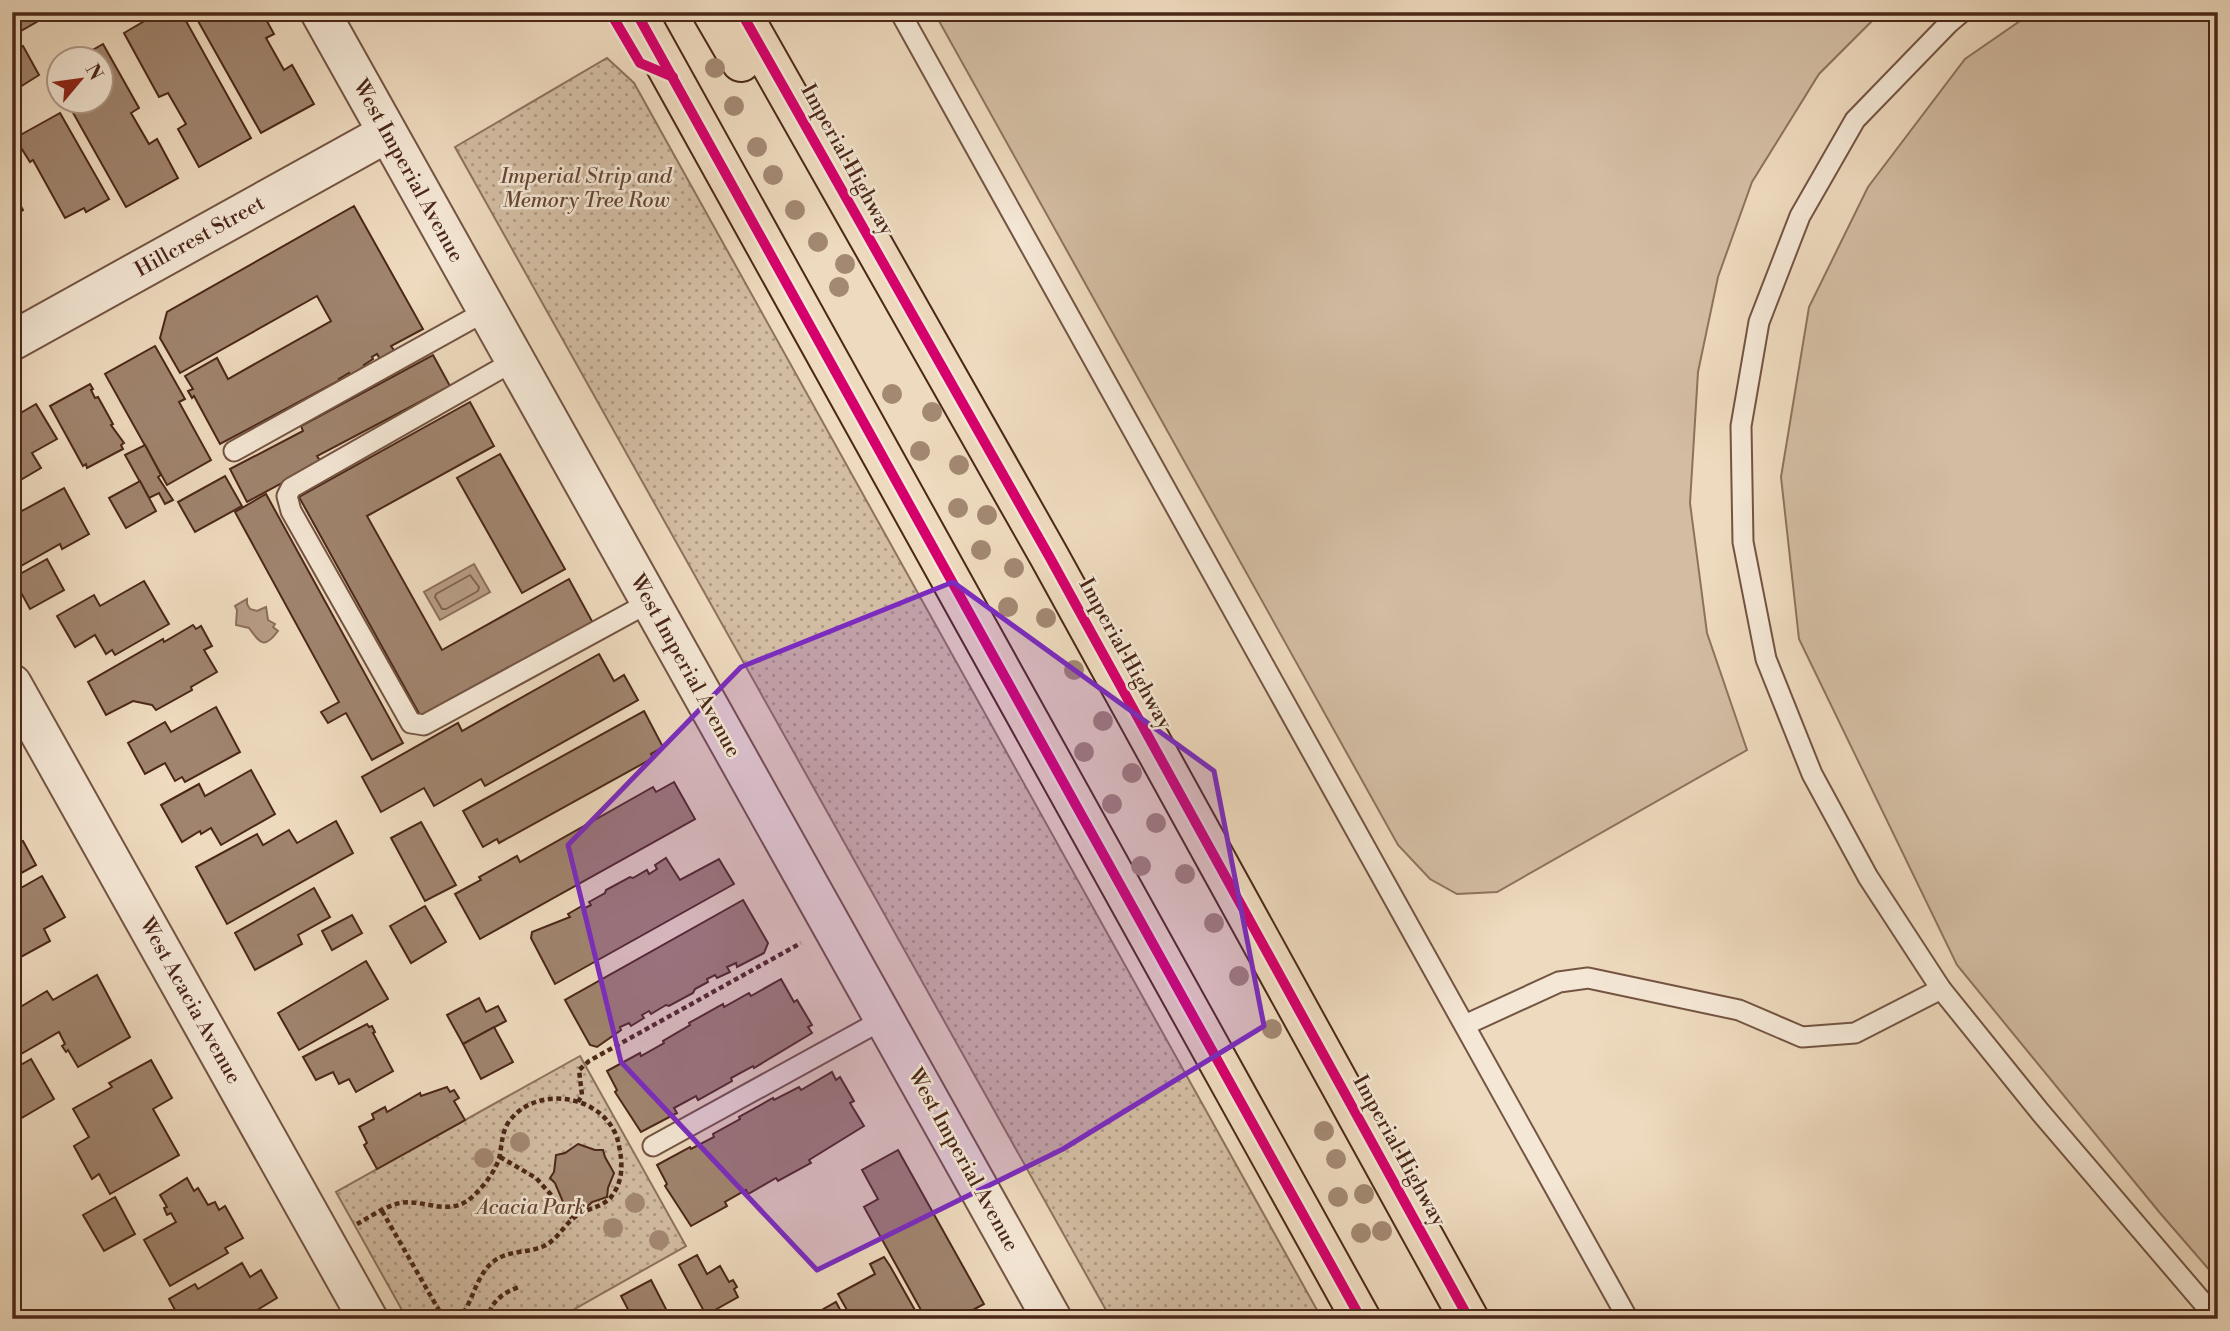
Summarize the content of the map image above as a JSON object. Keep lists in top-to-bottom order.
{
  "streets": {
    "main road": ["Imperial Highway"],
    "street": ["West Imperial Avenue", "Hillcrest Street", "West Acacia Avenue"]
  },
  "crossings": [
    ["West Imperial Avenue", "Hillcrest Street"]
  ],
  "parks": ["Imperial Strip and Memory Tree Row", "Acacia Park"],
  "north": "top right"
}
